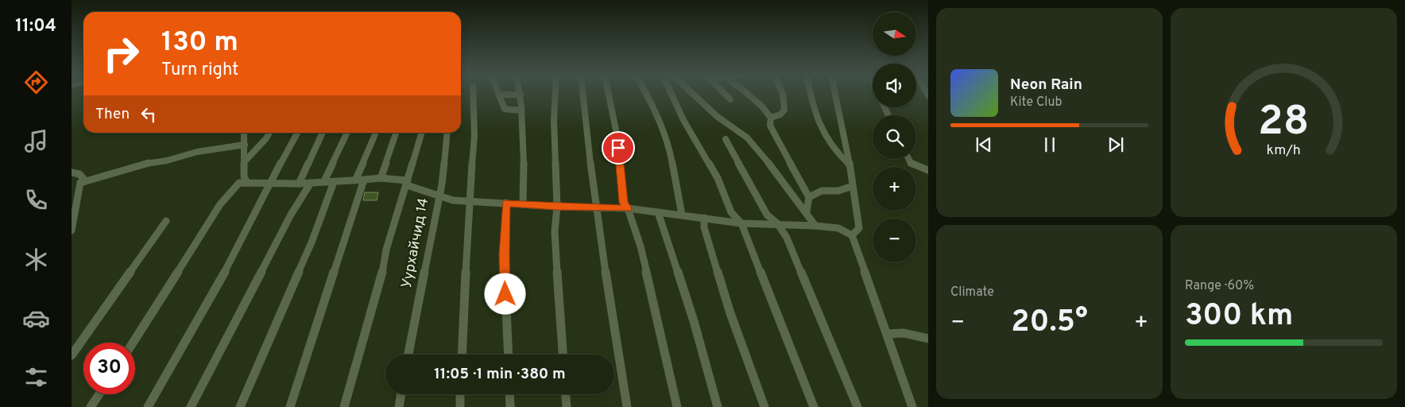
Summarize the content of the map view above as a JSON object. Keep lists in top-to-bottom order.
{
  "streets": {
    "street": ["Уурхайчид 14"]
  },
  "north": "right",
  "page": {
    "tabs": "11:04",
    "map_buttons": ["+", "−"],
    "turn": ["130 m", "Turn right"],
    "song": ["Neon Rain", "Kite Club"],
    "then": "Then",
    "tile": [
      "Climate",
      ["Range · 60%", "300 km"]
    ],
    "heat": ["−", "20.5°", "+"],
    "limit": "30",
    "trip": "11:05 · 1 min · 380 m",
    "gauge": ["28", "km/h"]
  }
}
